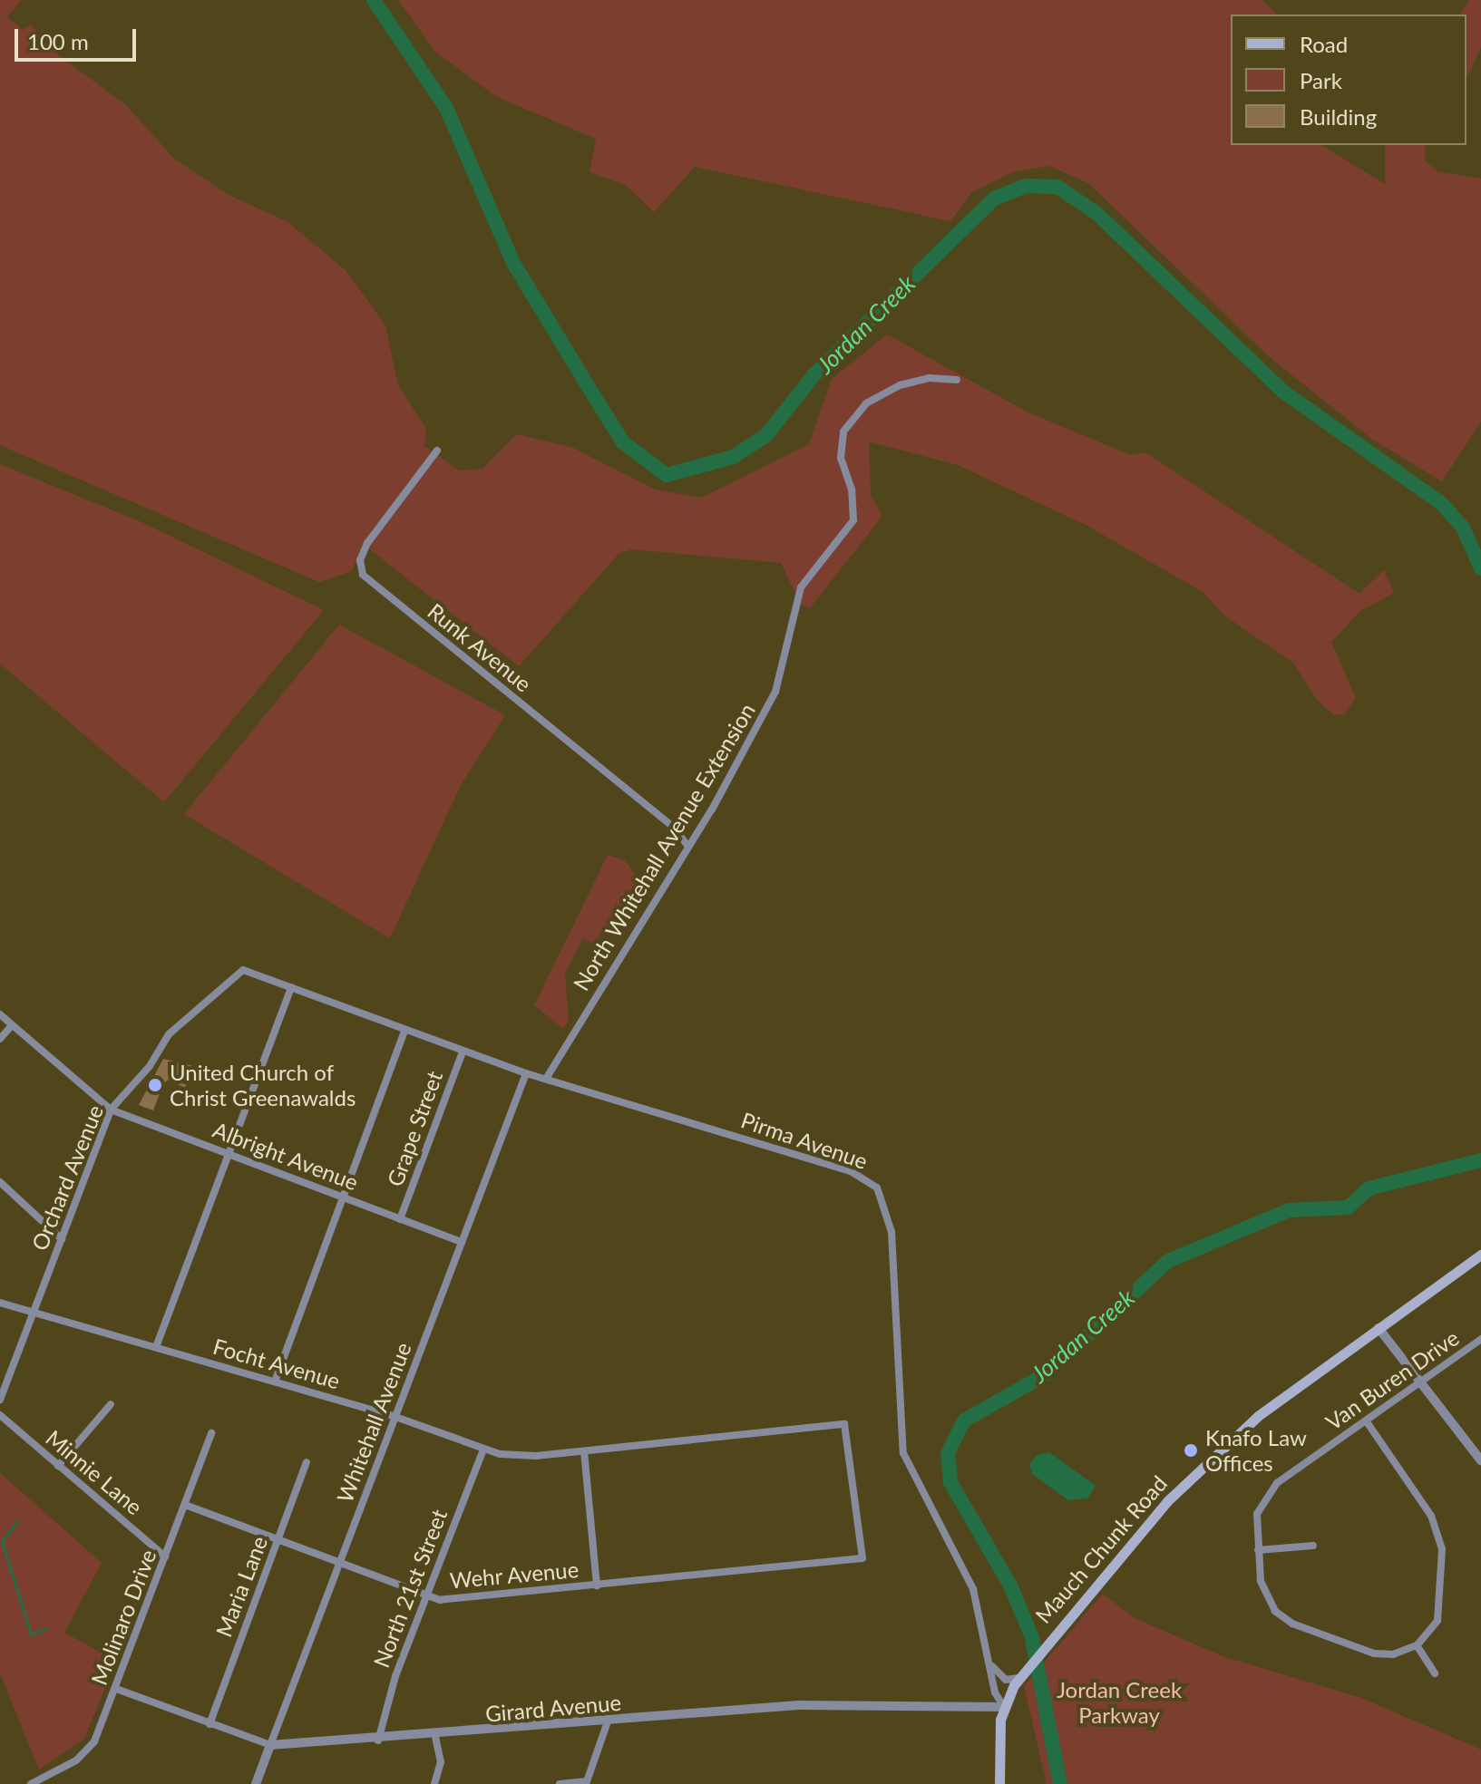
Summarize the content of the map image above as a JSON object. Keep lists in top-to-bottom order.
{
  "streets": {
    "main road": ["Mauch Chunk Road"],
    "street": [
      "Runk Avenue",
      "North Whitehall Avenue Extension",
      "Grape Street",
      "Pirma Avenue",
      "Albright Avenue",
      "Orchard Avenue",
      "Focht Avenue",
      "Van Buren Drive",
      "Whitehall Avenue",
      "Minnie Lane",
      "Wehr Avenue",
      "Maria Lane",
      "North 21st Street",
      "Molinaro Drive",
      "Girard Avenue"
    ]
  },
  "crossings": [
    ["Runk Avenue", "North Whitehall Avenue Extension"],
    ["North Whitehall Avenue Extension", "Pirma Avenue"],
    ["Grape Street", "Pirma Avenue"],
    ["Grape Street", "Albright Avenue"],
    ["Pirma Avenue", "Orchard Avenue"],
    ["Pirma Avenue", "Whitehall Avenue"],
    ["Pirma Avenue", "Mauch Chunk Road"],
    ["Pirma Avenue", "Girard Avenue"],
    ["Albright Avenue", "Orchard Avenue"],
    ["Albright Avenue", "Whitehall Avenue"],
    ["Orchard Avenue", "Focht Avenue"],
    ["Focht Avenue", "Whitehall Avenue"],
    ["Focht Avenue", "Wehr Avenue"],
    ["Focht Avenue", "North 21st Street"],
    ["Whitehall Avenue", "Wehr Avenue"],
    ["Whitehall Avenue", "Girard Avenue"],
    ["Minnie Lane", "Molinaro Drive"],
    ["Mauch Chunk Road", "Girard Avenue"],
    ["Wehr Avenue", "Maria Lane"],
    ["Wehr Avenue", "North 21st Street"],
    ["Wehr Avenue", "Molinaro Drive"],
    ["Maria Lane", "Girard Avenue"],
    ["North 21st Street", "Girard Avenue"],
    ["Molinaro Drive", "Girard Avenue"]
  ],
  "water": ["Jordan Creek"],
  "parks": ["Jordan Creek Parkway"],
  "places": ["United Church of Christ Greenawalds", "Knafo Law Offices"],
  "legend": ["Road", "Park", "Building"],
  "scale_bar": "100 m"
}
